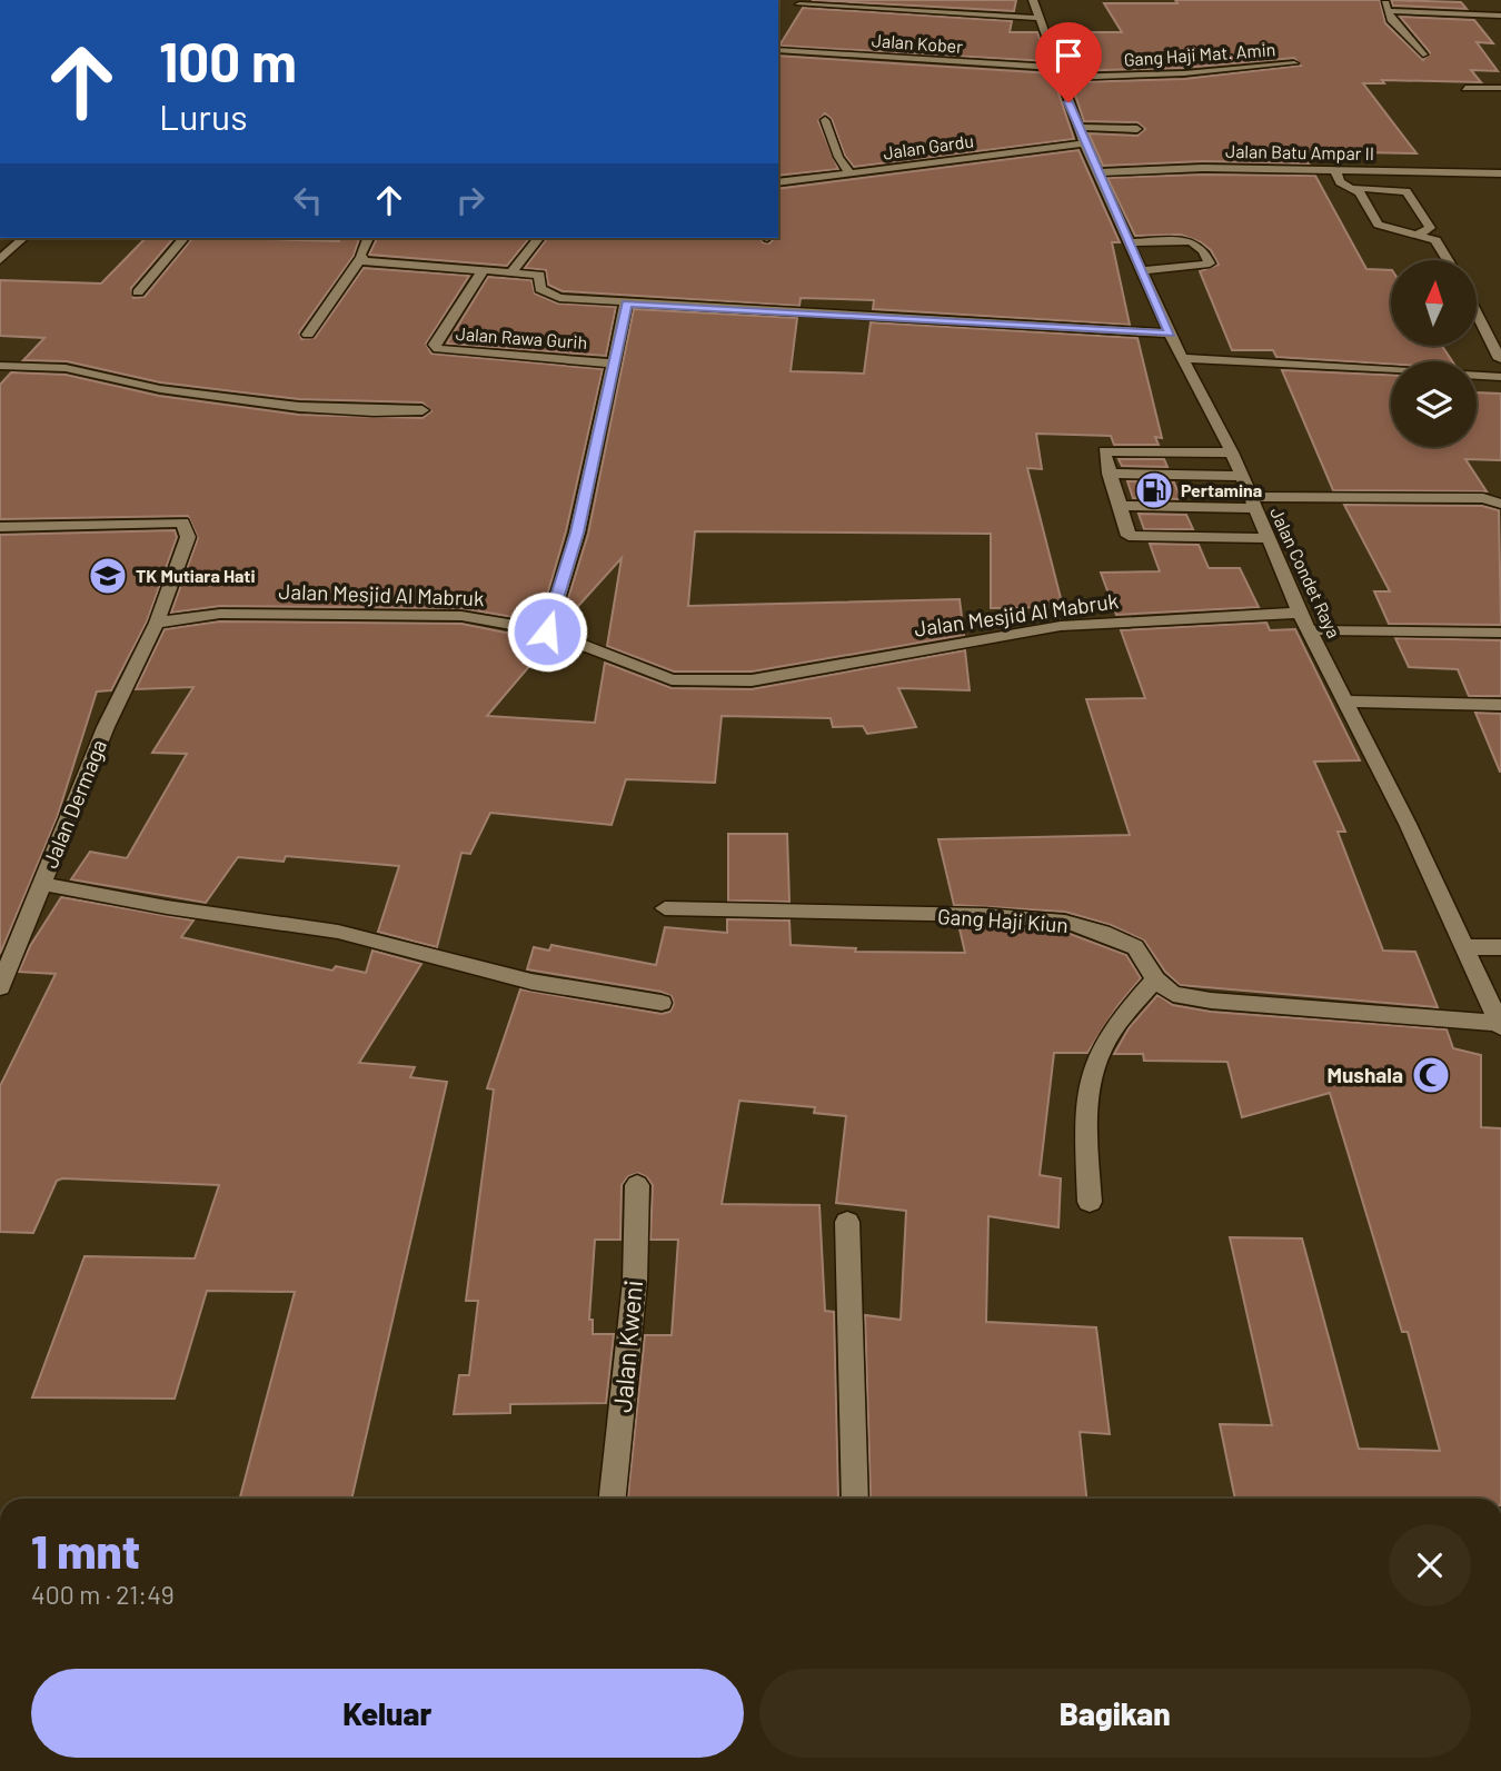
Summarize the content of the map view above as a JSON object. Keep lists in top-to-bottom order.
{
  "streets": {
    "street": [
      "Jalan Kober",
      "Gang Haji Mat. Amin",
      "Jalan Gardu",
      "Jalan Batu Ampar II",
      "Jalan Rawa Gurih",
      "Jalan Condet Raya",
      "Jalan Mesjid Al Mabruk",
      "Jalan Dermaga",
      "Gang Haji Kiun",
      "Jalan Kweni"
    ]
  },
  "crossings": [
    ["Jalan Kober", "Gang Haji Mat. Amin"],
    ["Jalan Kober", "Jalan Condet Raya"],
    ["Gang Haji Mat. Amin", "Jalan Condet Raya"],
    ["Jalan Gardu", "Jalan Condet Raya"],
    ["Jalan Batu Ampar II", "Jalan Condet Raya"],
    ["Jalan Rawa Gurih", "Jalan Mesjid Al Mabruk"],
    ["Jalan Condet Raya", "Jalan Mesjid Al Mabruk"],
    ["Jalan Mesjid Al Mabruk", "Jalan Dermaga"]
  ],
  "places": {
    "fuel station": ["Pertamina"],
    "school or university": ["TK Mutiara Hati"],
    "mosque": ["Mushala"]
  },
  "north": "top",
  "page": {
    "turn": ["100 m", "Lurus"],
    "heading": ["1 mnt", "400 m · 21:49"],
    "buttons": ["Keluar", "Bagikan"]
  }
}
